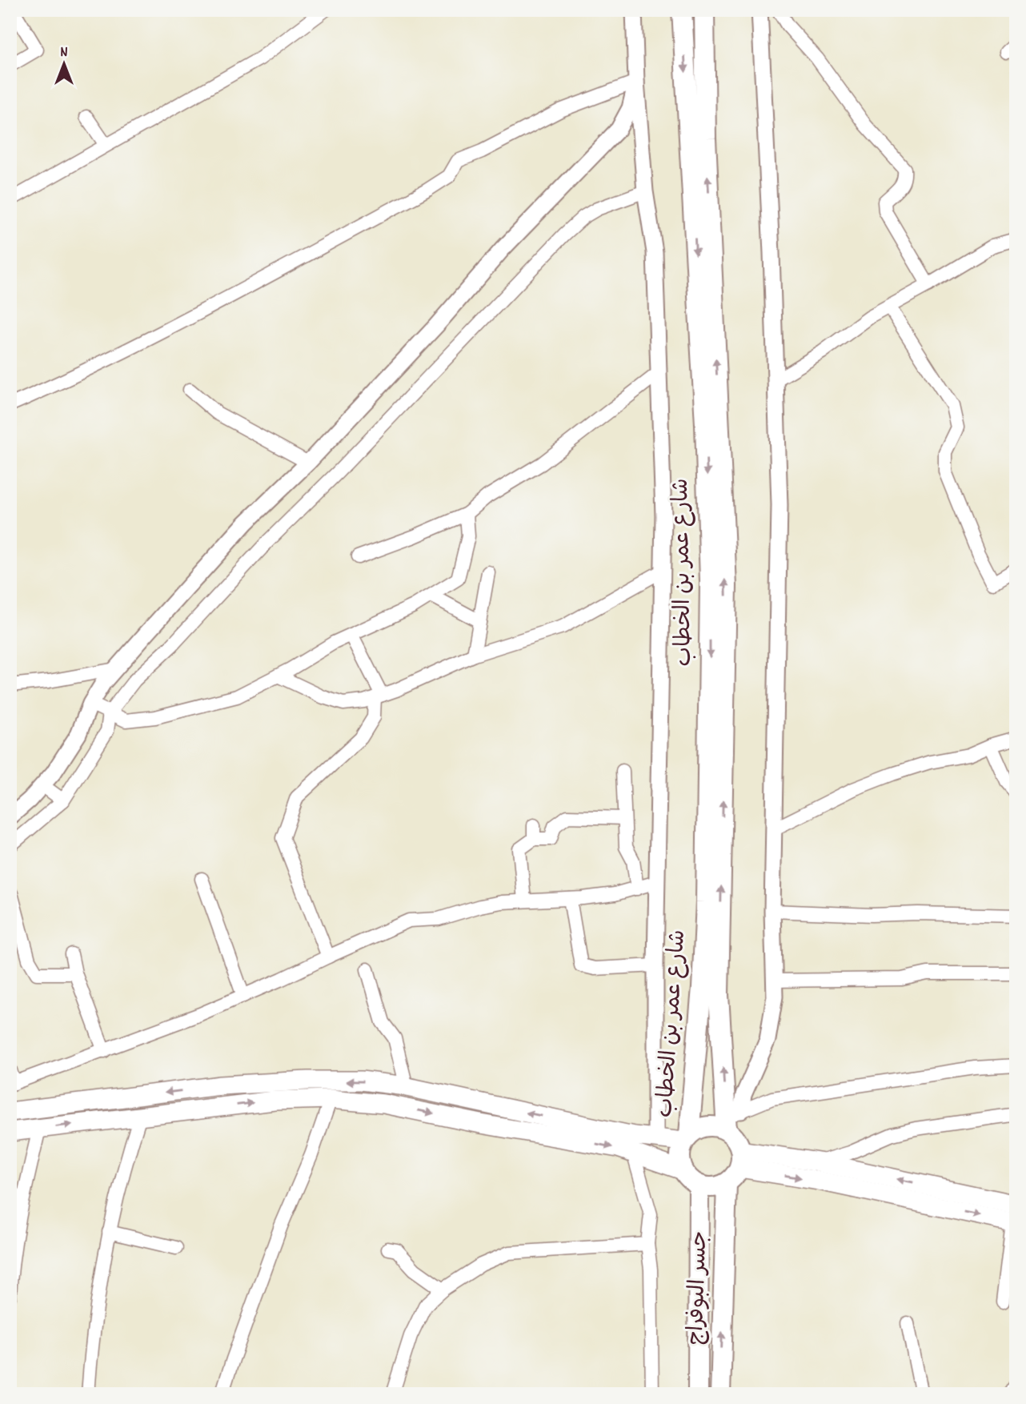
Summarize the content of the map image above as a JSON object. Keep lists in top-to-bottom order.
{
  "streets": {
    "main road": ["شارع عمر بن الخطاب", "جسر البوفراج"]
  },
  "crossings": [
    ["شارع عمر بن الخطاب", "جسر البوفراج"]
  ],
  "north": "top"
}
